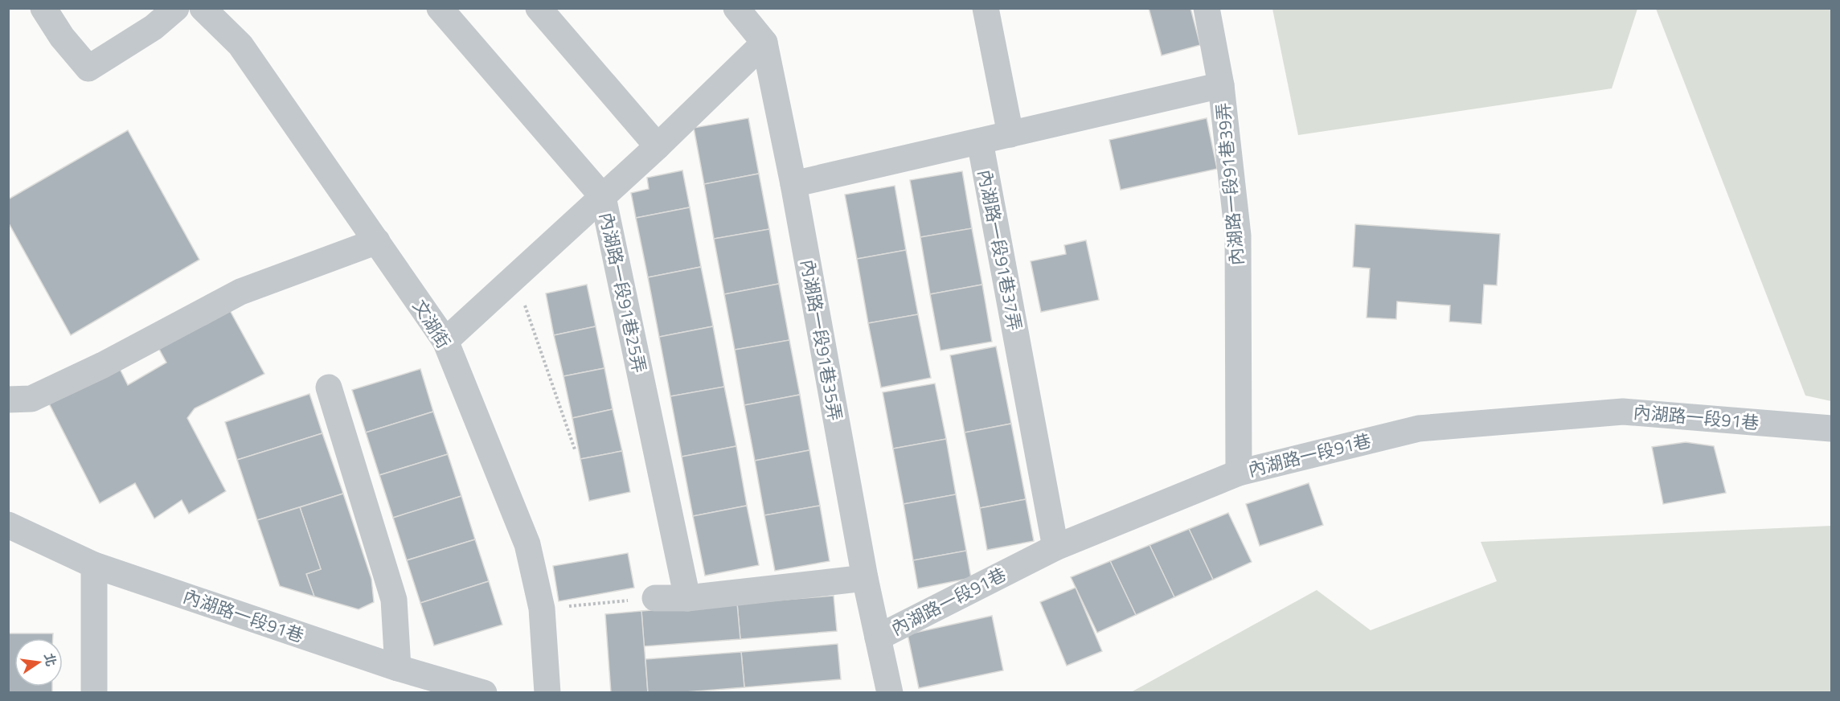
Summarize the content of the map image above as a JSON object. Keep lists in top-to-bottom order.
{
  "streets": {
    "street": [
      "內湖路一段91巷39弄",
      "內湖路一段91巷37弄",
      "內湖路一段91巷25弄",
      "文湖街",
      "內湖路一段91巷35弄",
      "內湖路一段91巷"
    ]
  },
  "crossings": [
    ["內湖路一段91巷39弄", "內湖路一段91巷37弄"],
    ["內湖路一段91巷39弄", "內湖路一段91巷"],
    ["內湖路一段91巷37弄", "內湖路一段91巷"],
    ["內湖路一段91巷25弄", "文湖街"],
    ["內湖路一段91巷35弄", "內湖路一段91巷"]
  ],
  "north": "right"
}
